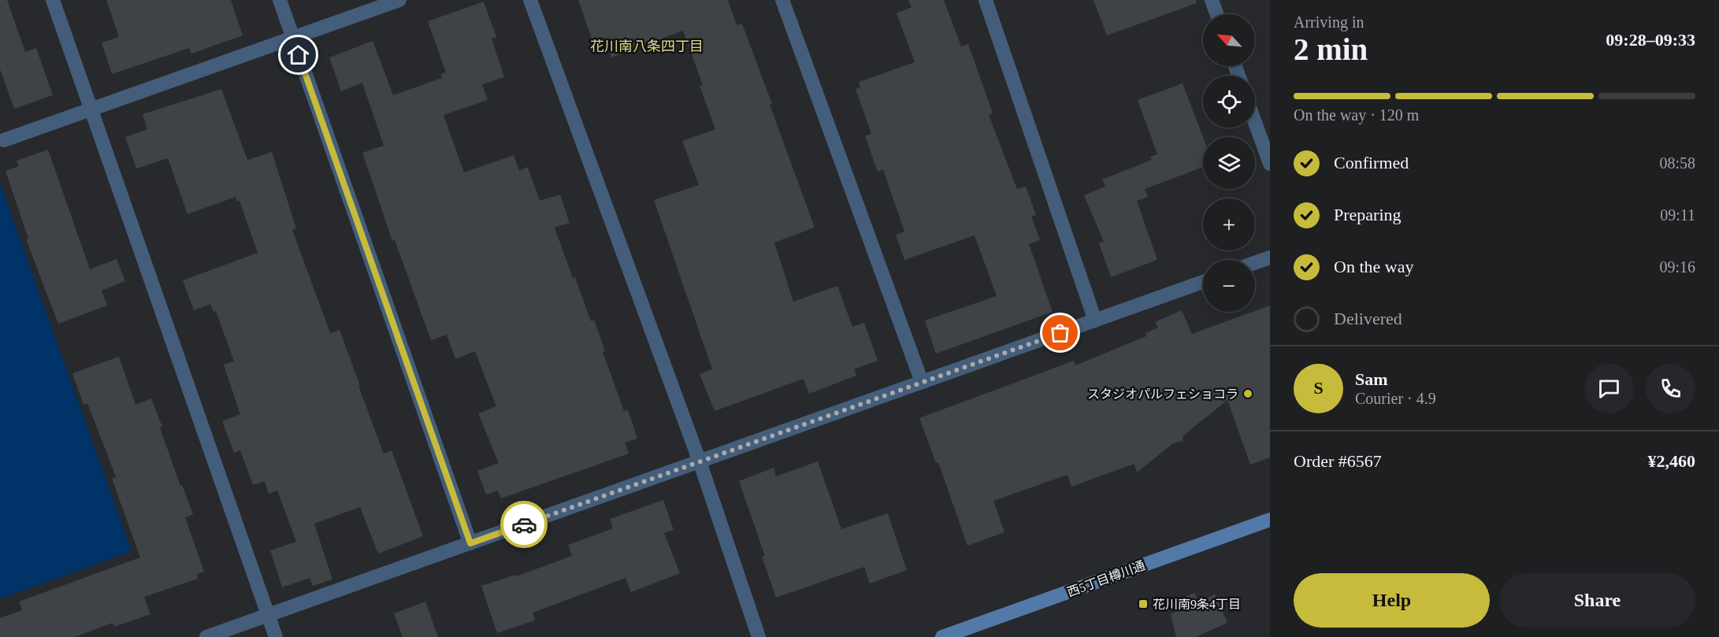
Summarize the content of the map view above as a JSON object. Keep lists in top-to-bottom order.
{
  "streets": {
    "main road": ["西5丁目樽川通"]
  },
  "districts": ["花川南八条四丁目"],
  "places": {
    "other": ["スタジオパルフェショコラ"],
    "transit": ["花川南9条4丁目"]
  },
  "north": "top left",
  "page": {
    "heading": ["2 min", "Arriving in", "09:28–09:33"],
    "panel": [
      "Sam",
      "Courier · 4.9",
      "Order #6567",
      "¥2,460"
    ],
    "map_buttons": ["+", "−"],
    "bar": "On the way · 120 m",
    "list": [
      ["Confirmed", "08:58"],
      ["Preparing", "09:11"],
      ["On the way", "09:16"],
      "Delivered"
    ],
    "round": "S",
    "buttons": ["Help", "Share"]
  }
}
